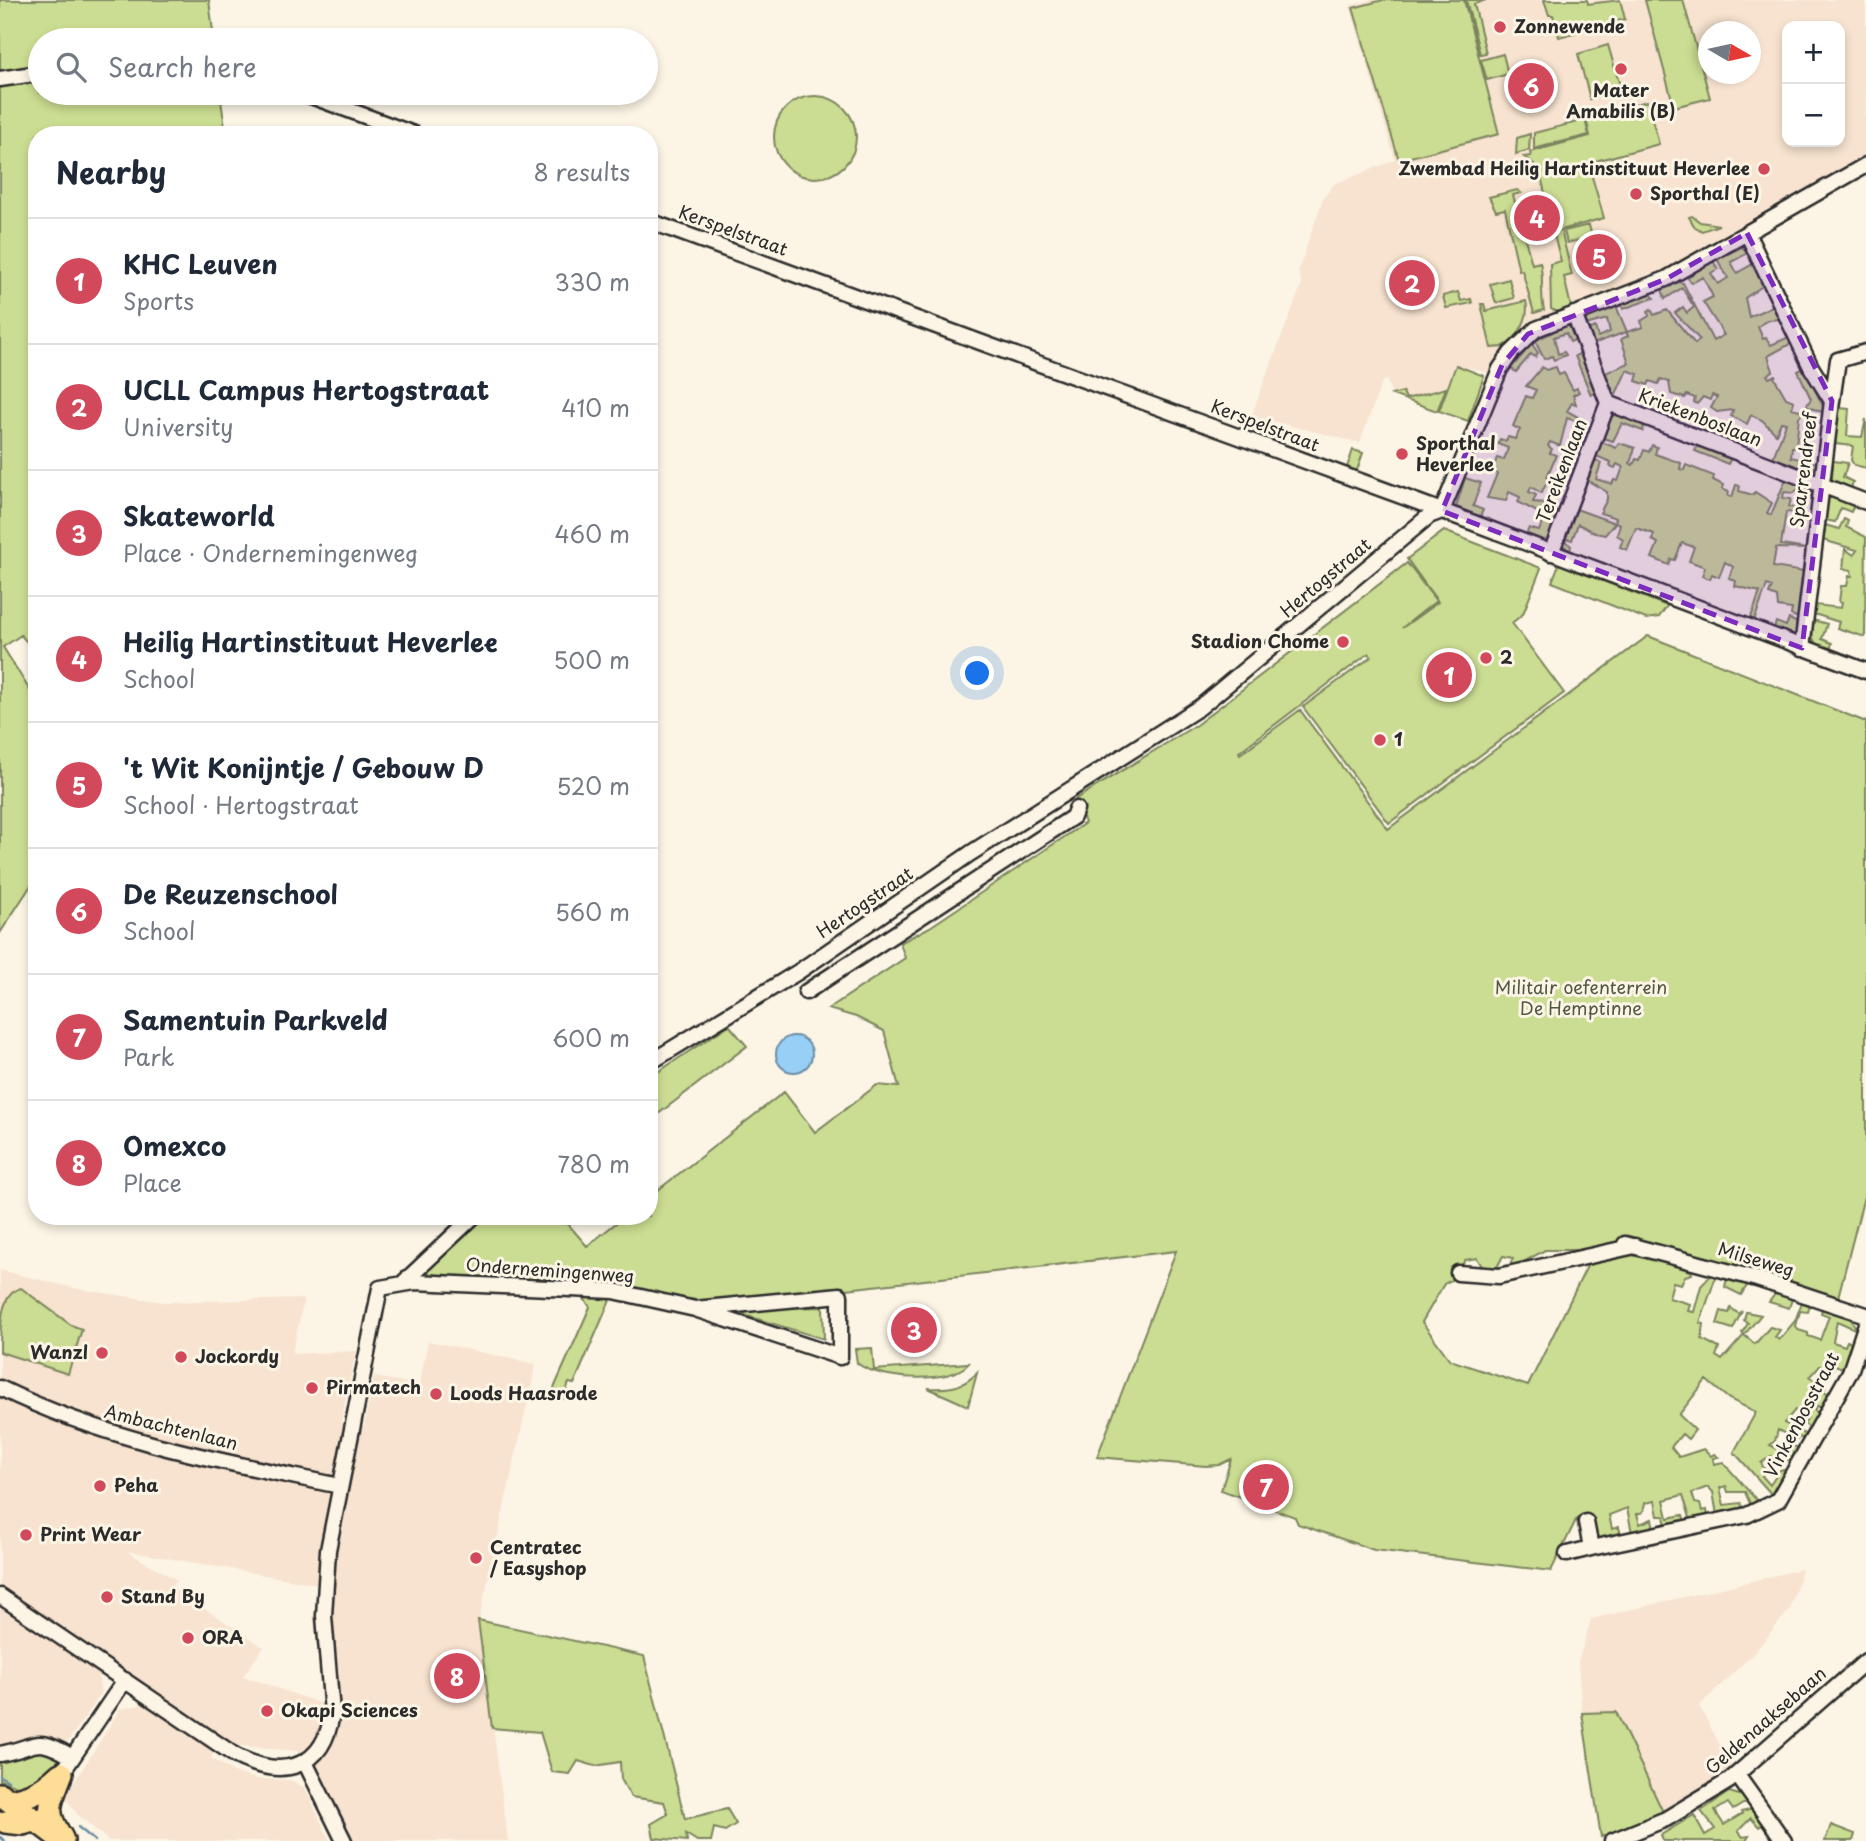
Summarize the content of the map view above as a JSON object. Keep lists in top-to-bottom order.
{
  "streets": {
    "street": [
      "Kerspelstraat",
      "Kriekenboslaan",
      "Sparrendreef",
      "Tereikenlaan",
      "Hertogstraat",
      "Milseweg",
      "Ondernemingenweg",
      "Vinkenbosstraat",
      "Ambachtenlaan",
      "Geldenaaksebaan"
    ]
  },
  "crossings": [
    ["Kerspelstraat", "Sparrendreef"],
    ["Kerspelstraat", "Tereikenlaan"],
    ["Kerspelstraat", "Hertogstraat"],
    ["Kriekenboslaan", "Sparrendreef"],
    ["Kriekenboslaan", "Tereikenlaan"]
  ],
  "parks": ["Militair oefenterrein De Hemptinne"],
  "places": [
    "Zonnewende",
    "Mater Amabilis (B)",
    "Zwembad Heilig Hartinstituut Heverlee",
    "Sporthal (E)",
    "Sporthal Heverlee",
    "Stadion Chome",
    "2",
    "1",
    "Wanzl",
    "Jockordy",
    "Pirmatech",
    "Loods Haasrode",
    "Peha",
    "Print Wear",
    "Centratec / Easyshop",
    "Stand By",
    "ORA",
    "Okapi Sciences"
  ],
  "north": "right",
  "page": {
    "map_buttons": ["+", "−"],
    "search": "Search here",
    "pins": [
      "6",
      "4",
      "5",
      "2",
      "1",
      "3",
      "7",
      "8"
    ],
    "heading": ["Nearby", "8 results"],
    "list": [
      {
        "mark": "1",
        "name": "KHC Leuven",
        "note": "Sports",
        "value": "330 m"
      },
      {
        "mark": "2",
        "name": "UCLL Campus Hertogstraat",
        "note": "University",
        "value": "410 m"
      },
      {
        "mark": "3",
        "name": "Skateworld",
        "note": "Place · Ondernemingenweg",
        "value": "460 m"
      },
      {
        "mark": "4",
        "name": "Heilig Hartinstituut Heverlee",
        "note": "School",
        "value": "500 m"
      },
      {
        "mark": "5",
        "name": "'t Wit Konijntje / Gebouw D",
        "note": "School · Hertogstraat",
        "value": "520 m"
      },
      {
        "mark": "6",
        "name": "De Reuzenschool",
        "note": "School",
        "value": "560 m"
      },
      {
        "mark": "7",
        "name": "Samentuin Parkveld",
        "note": "Park",
        "value": "600 m"
      },
      {
        "mark": "8",
        "name": "Omexco",
        "note": "Place",
        "value": "780 m"
      }
    ]
  }
}
